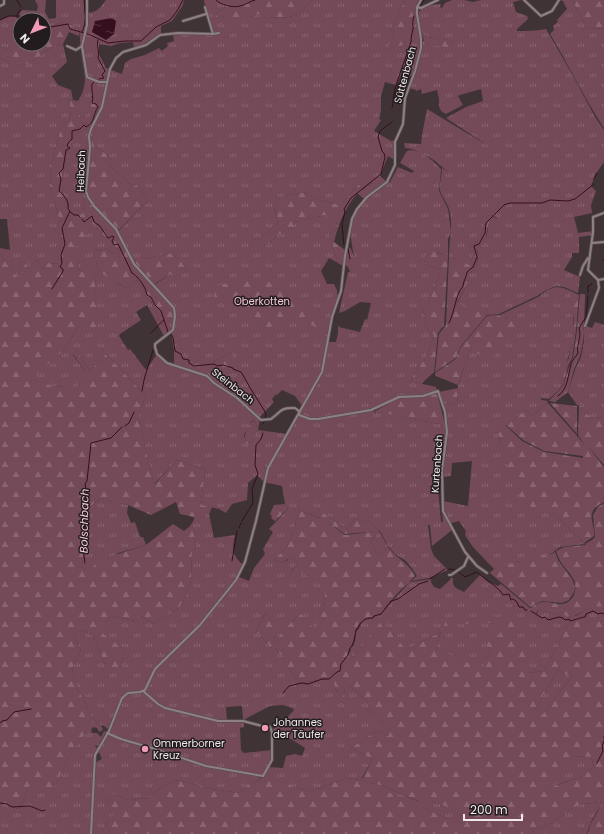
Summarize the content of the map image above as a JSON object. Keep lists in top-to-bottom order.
{
  "streets": {
    "street": [
      "Süttenbach",
      "Heibach",
      "Steinbach",
      "Kurtenbach"
    ]
  },
  "crossings": [
    ["Süttenbach", "Steinbach"],
    ["Heibach", "Steinbach"]
  ],
  "water": ["Bolschbach"],
  "parks": ["Oberkotten"],
  "places": ["Johannes der Täufer", "Ommerborner Kreuz"],
  "scale_bar": "200 m",
  "north": "bottom left"
}
